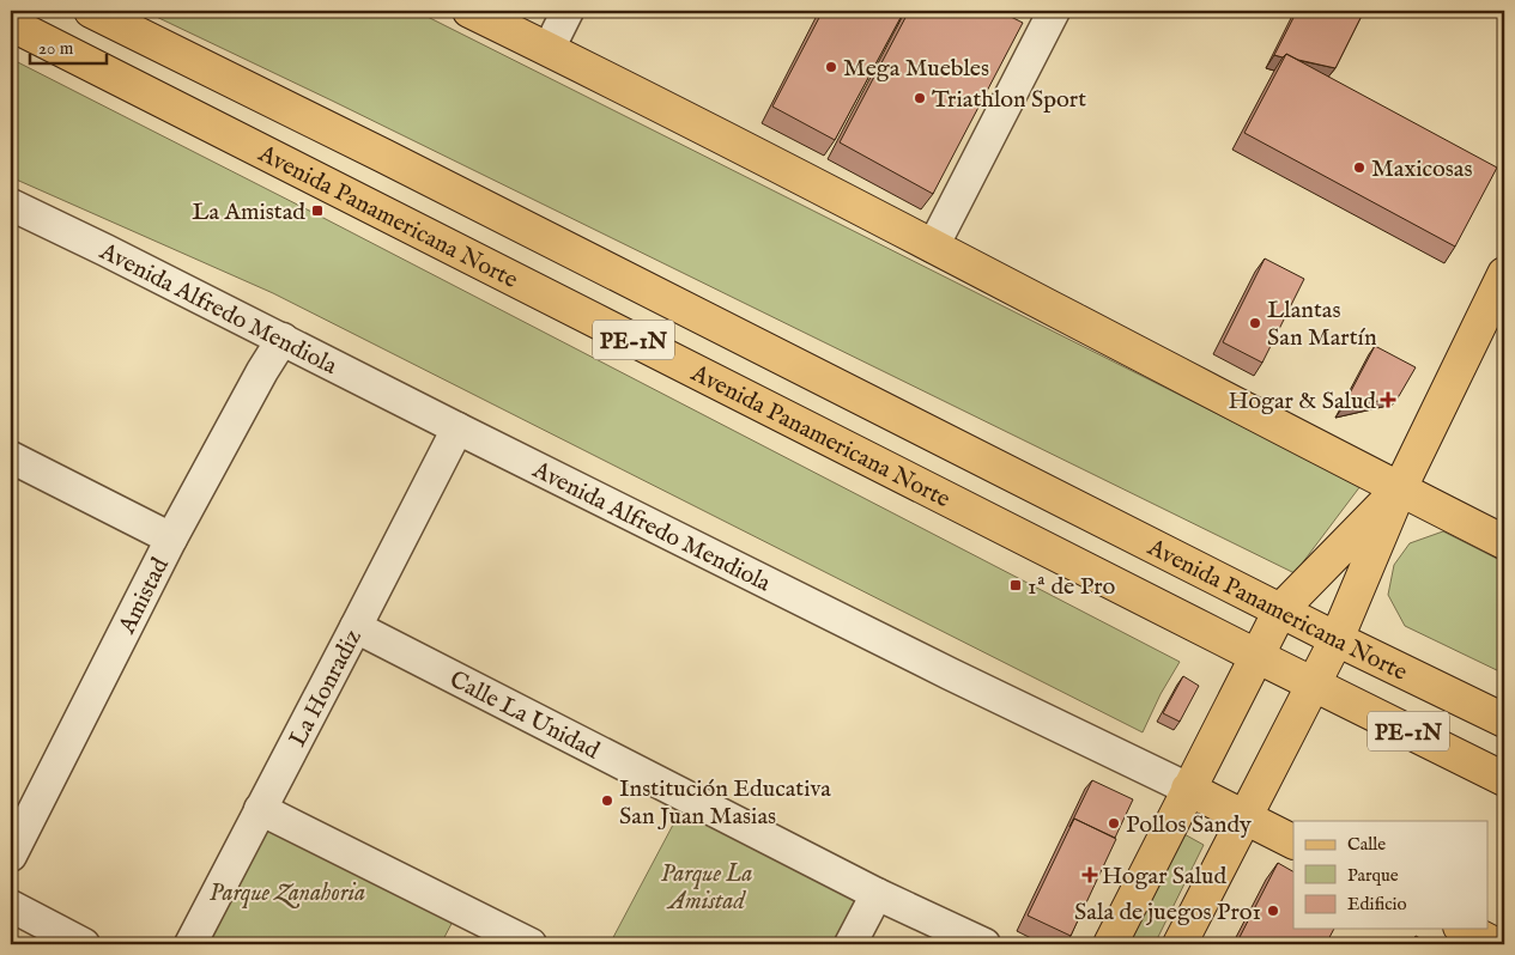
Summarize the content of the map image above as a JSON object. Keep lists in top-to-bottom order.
{
  "streets": {
    "main road": ["Avenida Panamericana Norte", "Avenida Alfredo Mendiola", "PE-1N"],
    "street": ["Amistad", "La Honradiz", "Calle La Unidad"]
  },
  "crossings": [
    ["Avenida Alfredo Mendiola", "Amistad"],
    ["Avenida Alfredo Mendiola", "La Honradiz"],
    ["La Honradiz", "Calle La Unidad"]
  ],
  "parks": ["Parque La Amistad", "Parque Zanahoria"],
  "places": {
    "other": [
      "Mega Muebles",
      "Triathlon Sport",
      "Maxicosas",
      "Llantas San Martín",
      "Institución Educativa San Juan Masias",
      "Pollos Sandy",
      "Sala de juegos Pro1"
    ],
    "transit": ["La Amistad", "1ª de Pro"],
    "health": ["Hogar & Salud", "Hogar Salud"]
  },
  "legend": ["Calle", "Parque", "Edificio"],
  "scale_bar": "20 m"
}
